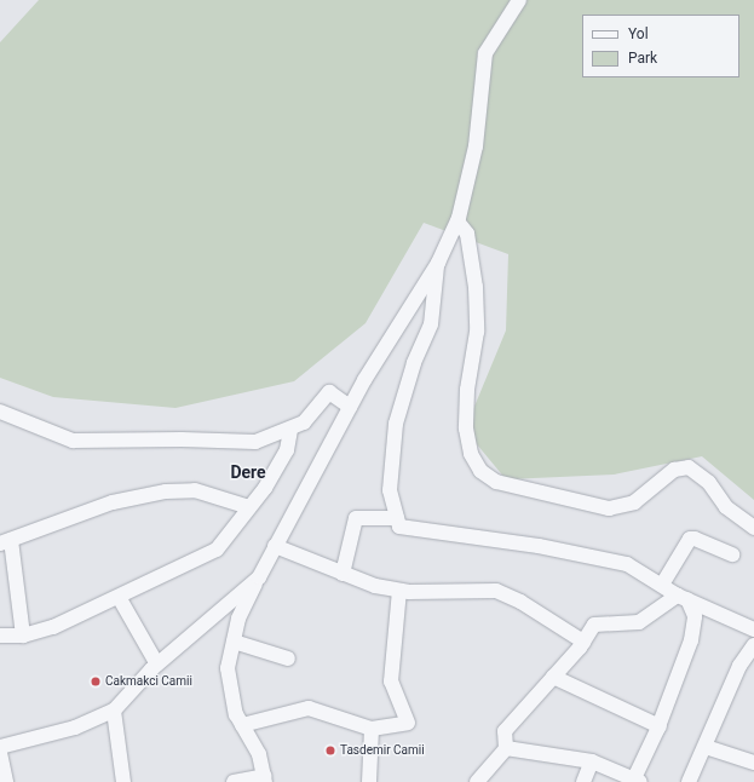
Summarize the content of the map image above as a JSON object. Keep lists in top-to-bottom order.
{
  "districts": ["Dere"],
  "places": ["Cakmakci Camii", "Tasdemir Camii"],
  "legend": ["Yol", "Park"]
}
